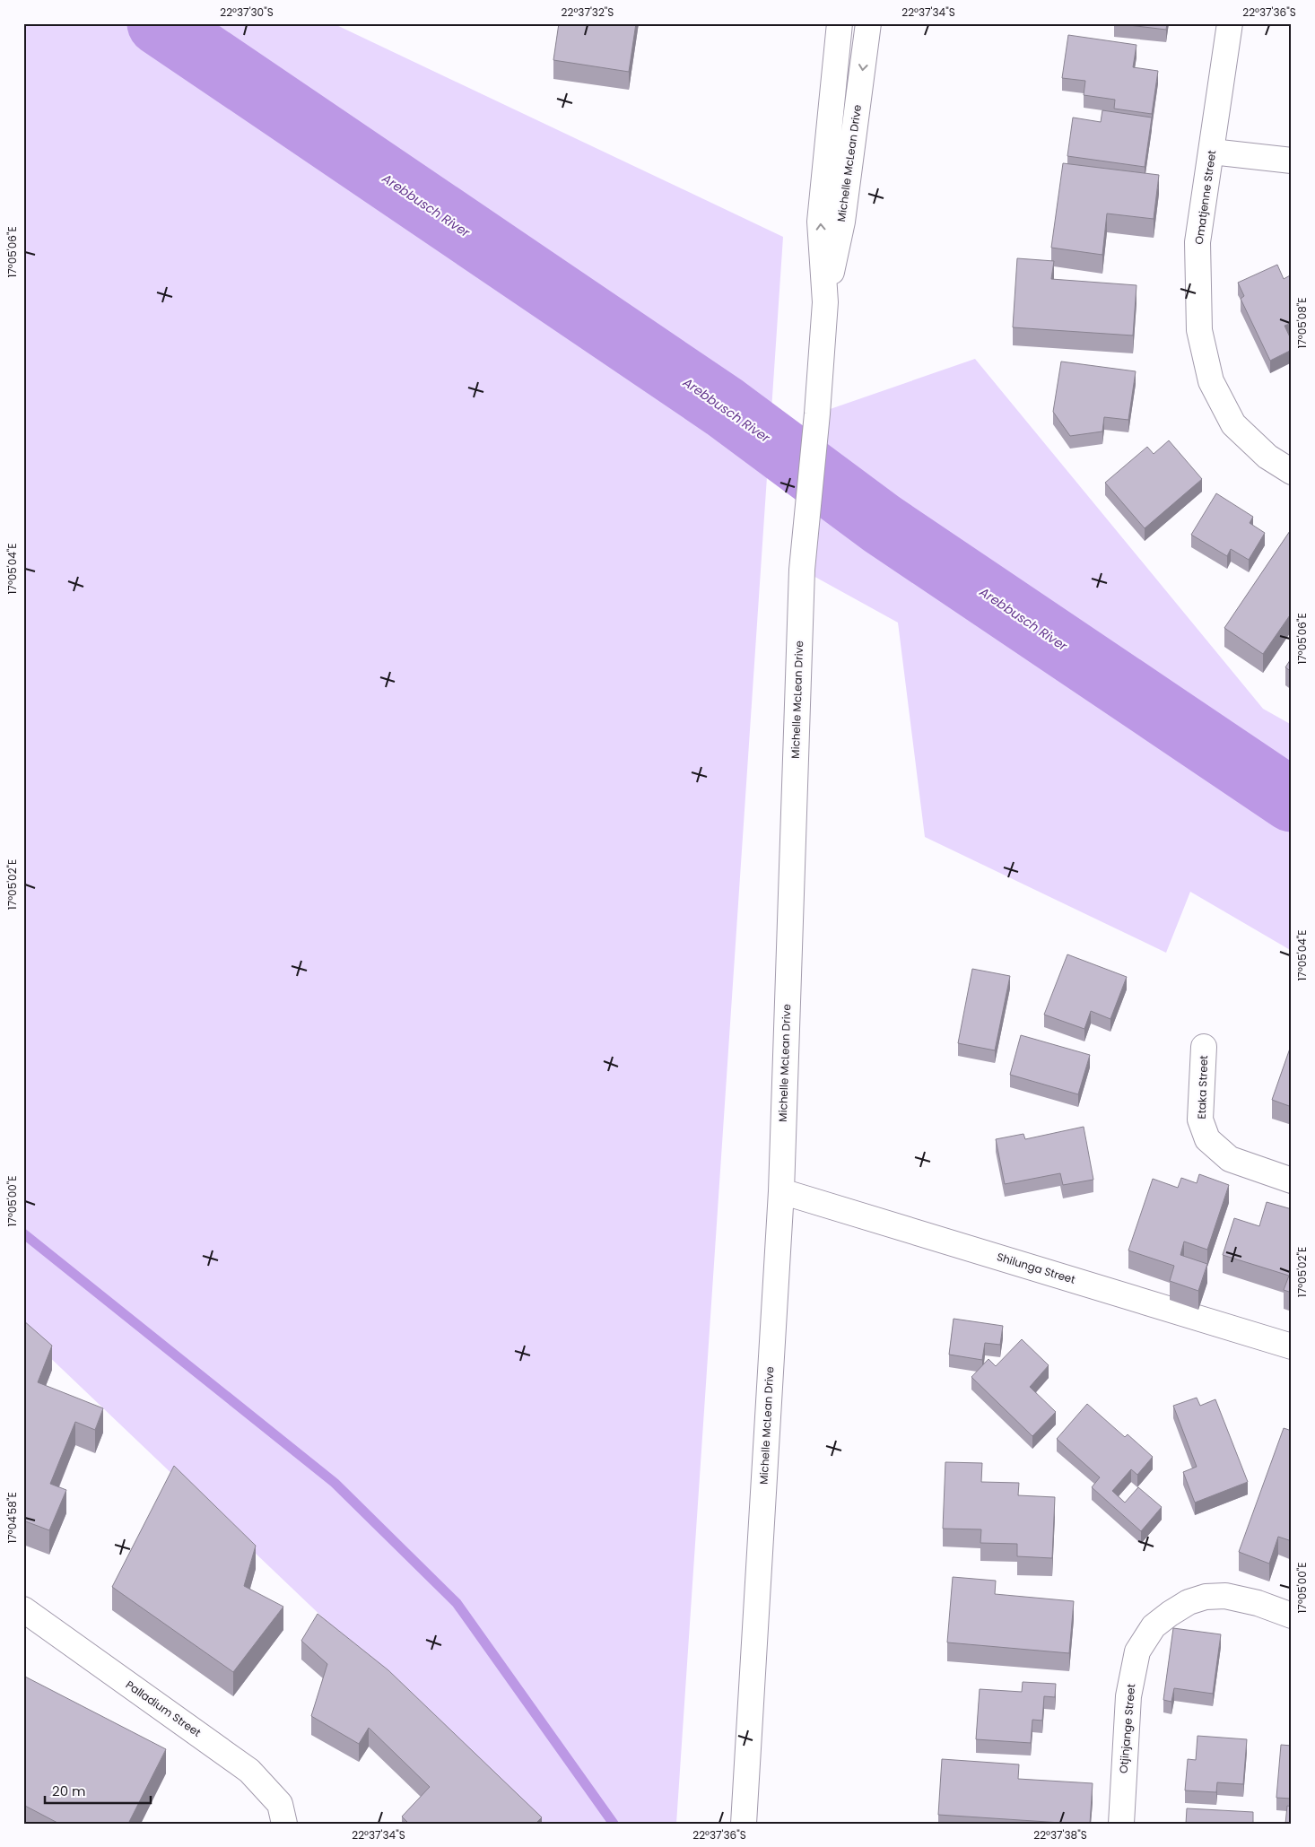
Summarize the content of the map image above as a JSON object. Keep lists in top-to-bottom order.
{
  "streets": {
    "street": [
      "Michelle McLean Drive",
      "Omatjenne Street",
      "Etaka Street",
      "Shilunga Street",
      "Palladium Street",
      "Otjinjange Street"
    ]
  },
  "crossings": [
    ["Michelle McLean Drive", "Shilunga Street"]
  ],
  "water": ["Arebbusch River"],
  "scale_bar": "20 m",
  "coordinates": [
    "22°37'30\"S",
    "22°37'32\"S",
    "22°37'34\"S",
    "22°37'36\"S",
    "17°05'06\"E",
    "17°05'08\"E",
    "17°05'04\"E",
    "17°05'02\"E",
    "17°05'00\"E",
    "17°04'58\"E",
    "22°37'38\"S"
  ]
}
